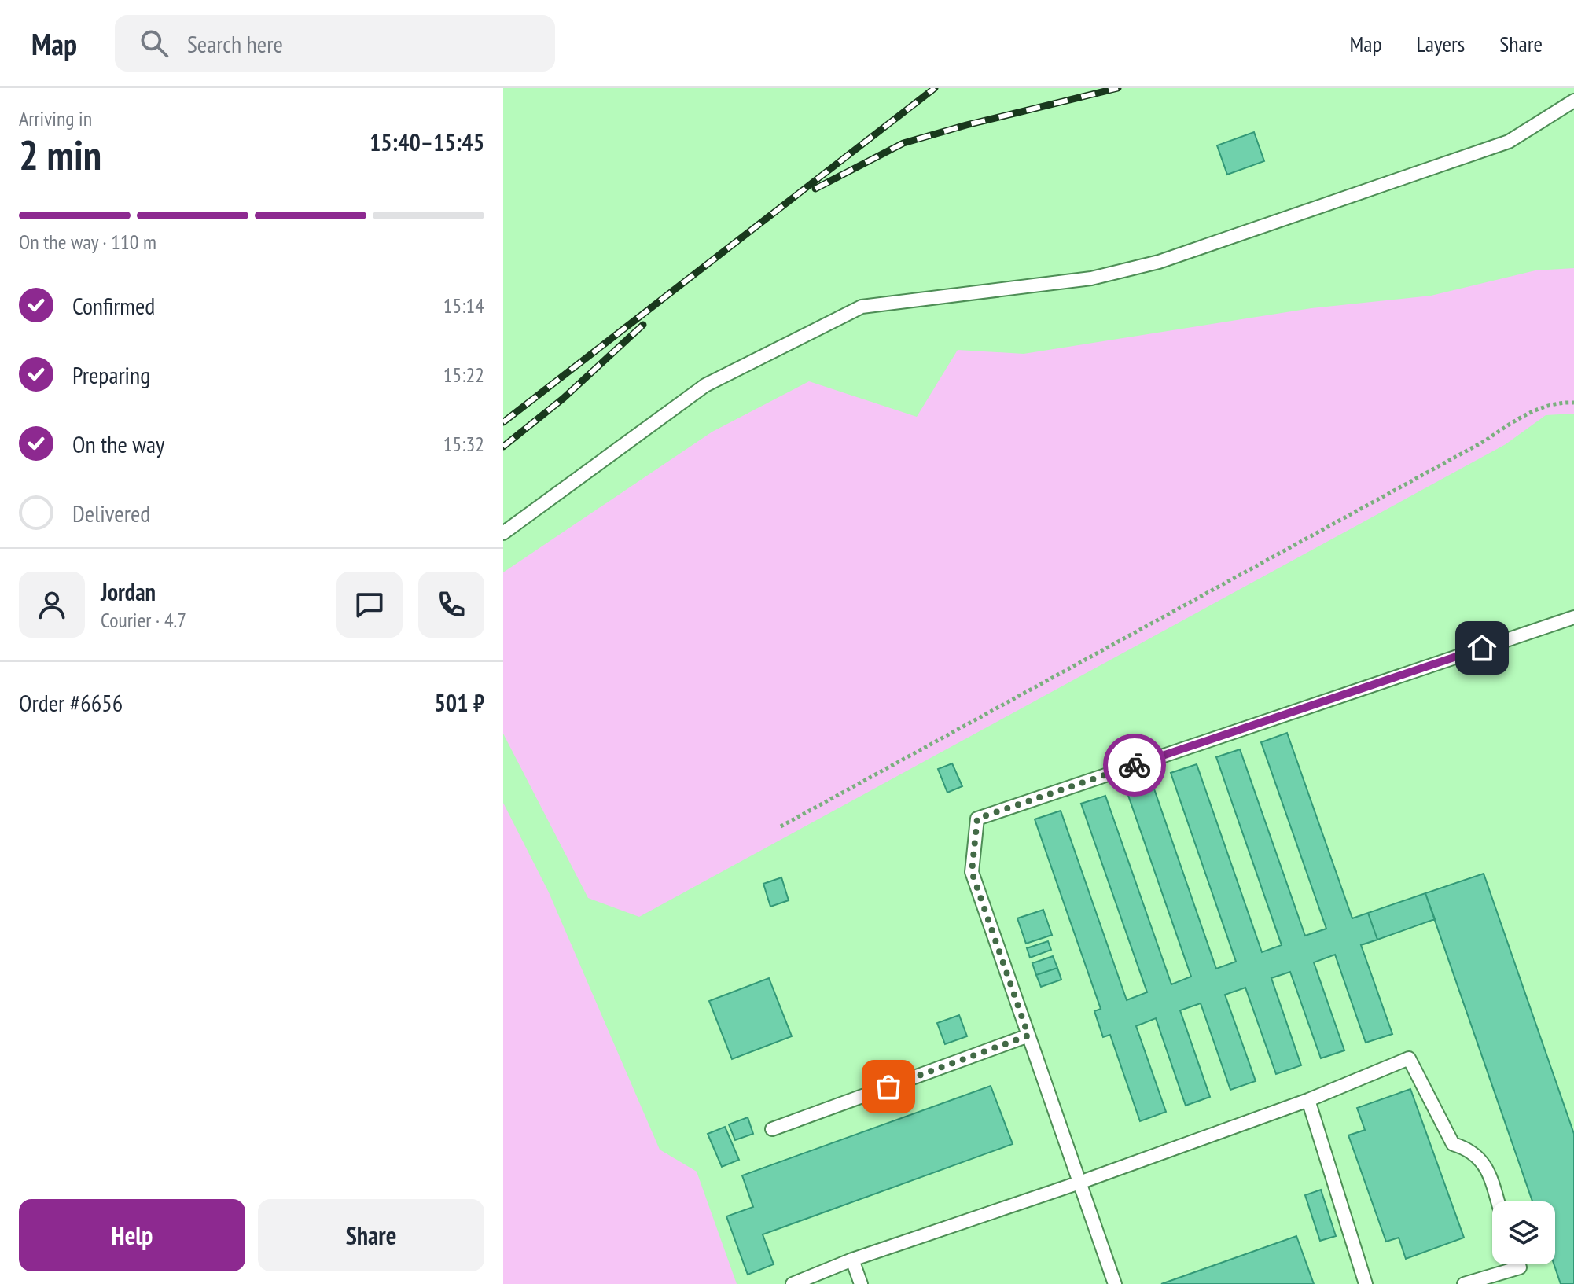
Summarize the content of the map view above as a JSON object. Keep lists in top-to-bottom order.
{
  "page": {
    "header": "Map",
    "search": "Search here",
    "nav": ["Map", "Layers", "Share"],
    "heading": ["2 min", "Arriving in", "15:40–15:45"],
    "panel": [
      "Jordan",
      "Courier · 4.7",
      "Order #6656",
      "501 ₽"
    ],
    "bar": "On the way · 110 m",
    "list": [
      ["Confirmed", "15:14"],
      ["Preparing", "15:22"],
      ["On the way", "15:32"],
      "Delivered"
    ],
    "buttons": ["Help", "Share"]
  }
}
